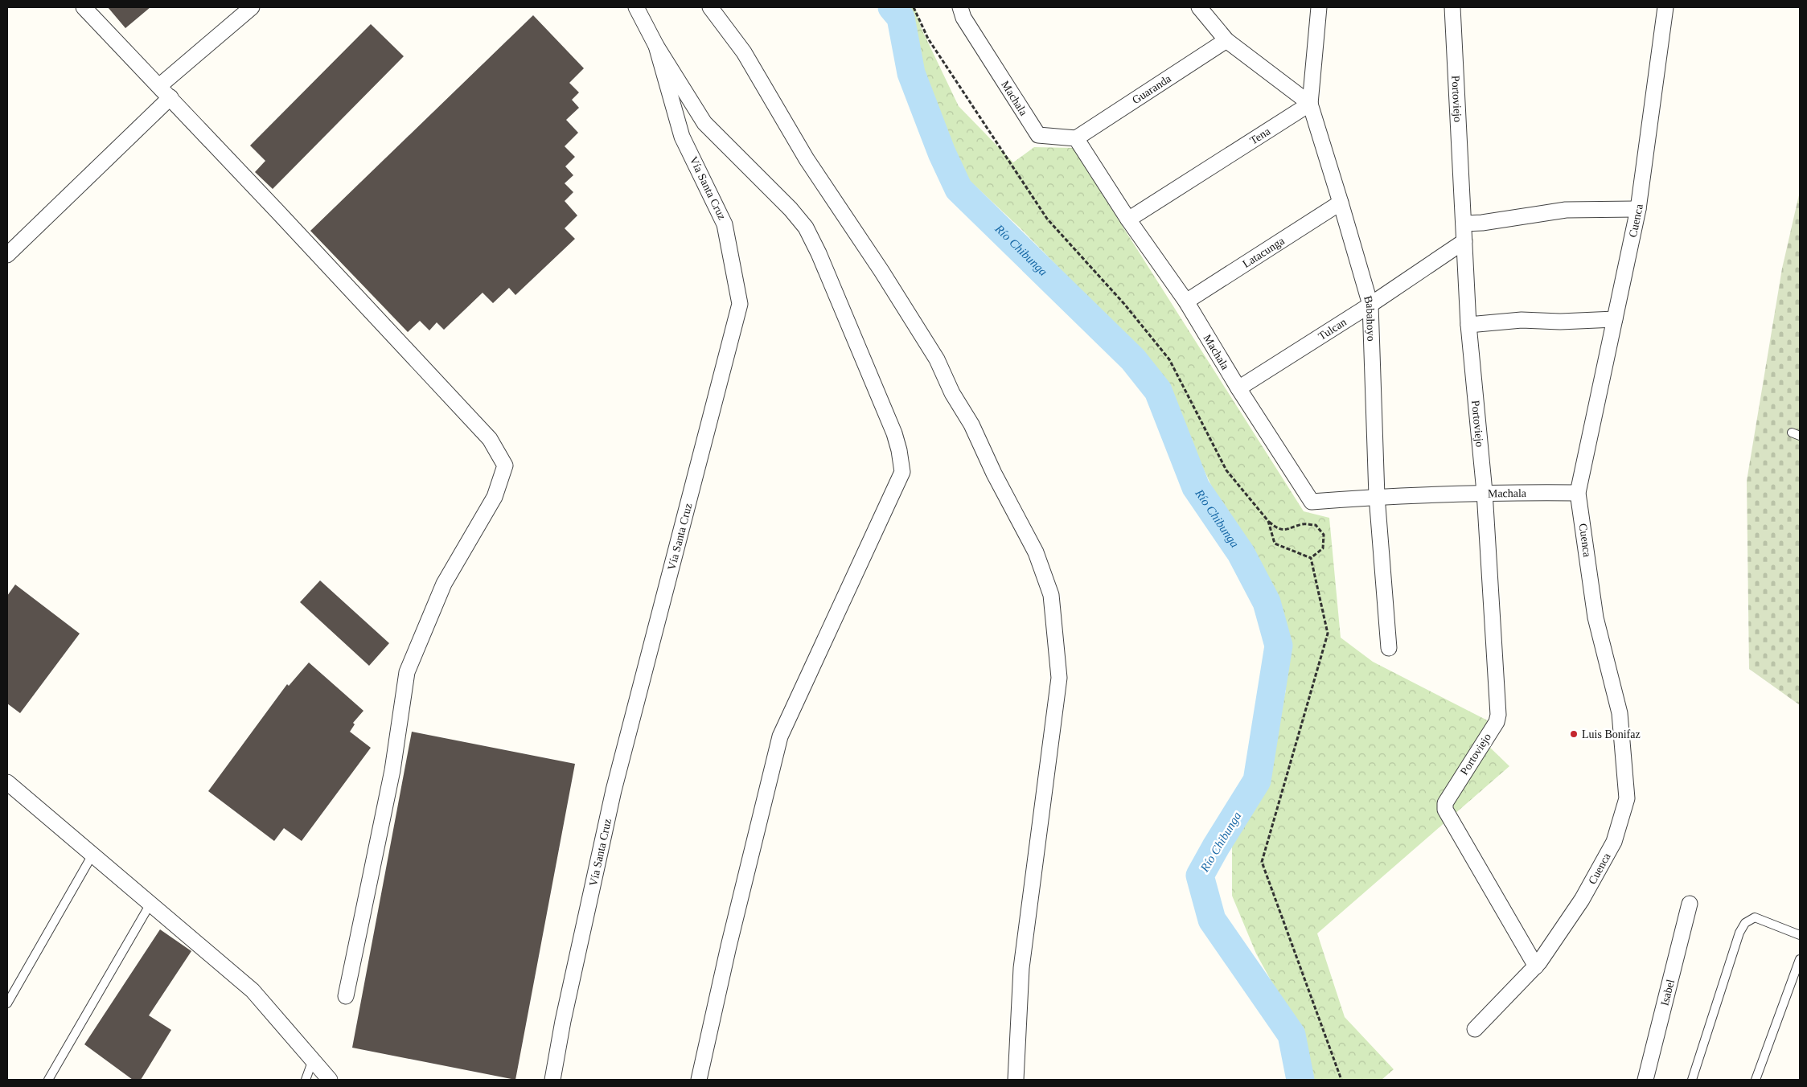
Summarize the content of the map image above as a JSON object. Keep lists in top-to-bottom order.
{
  "streets": {
    "street": [
      "Guaranda",
      "Machala",
      "Portoviejo",
      "Tena",
      "Vía Santa Cruz",
      "Cuenca",
      "Latacunga",
      "Babahoyo",
      "Tulcan",
      "Isabel"
    ]
  },
  "crossings": [
    ["Guaranda", "Machala"],
    ["Machala", "Portoviejo"],
    ["Machala", "Tena"],
    ["Machala", "Cuenca"],
    ["Machala", "Latacunga"],
    ["Machala", "Babahoyo"],
    ["Machala", "Tulcan"],
    ["Portoviejo", "Cuenca"],
    ["Portoviejo", "Tulcan"],
    ["Tena", "Babahoyo"],
    ["Latacunga", "Babahoyo"],
    ["Babahoyo", "Tulcan"]
  ],
  "water": ["Río Chibunga"],
  "places": ["Luis Bonifaz"]
}
